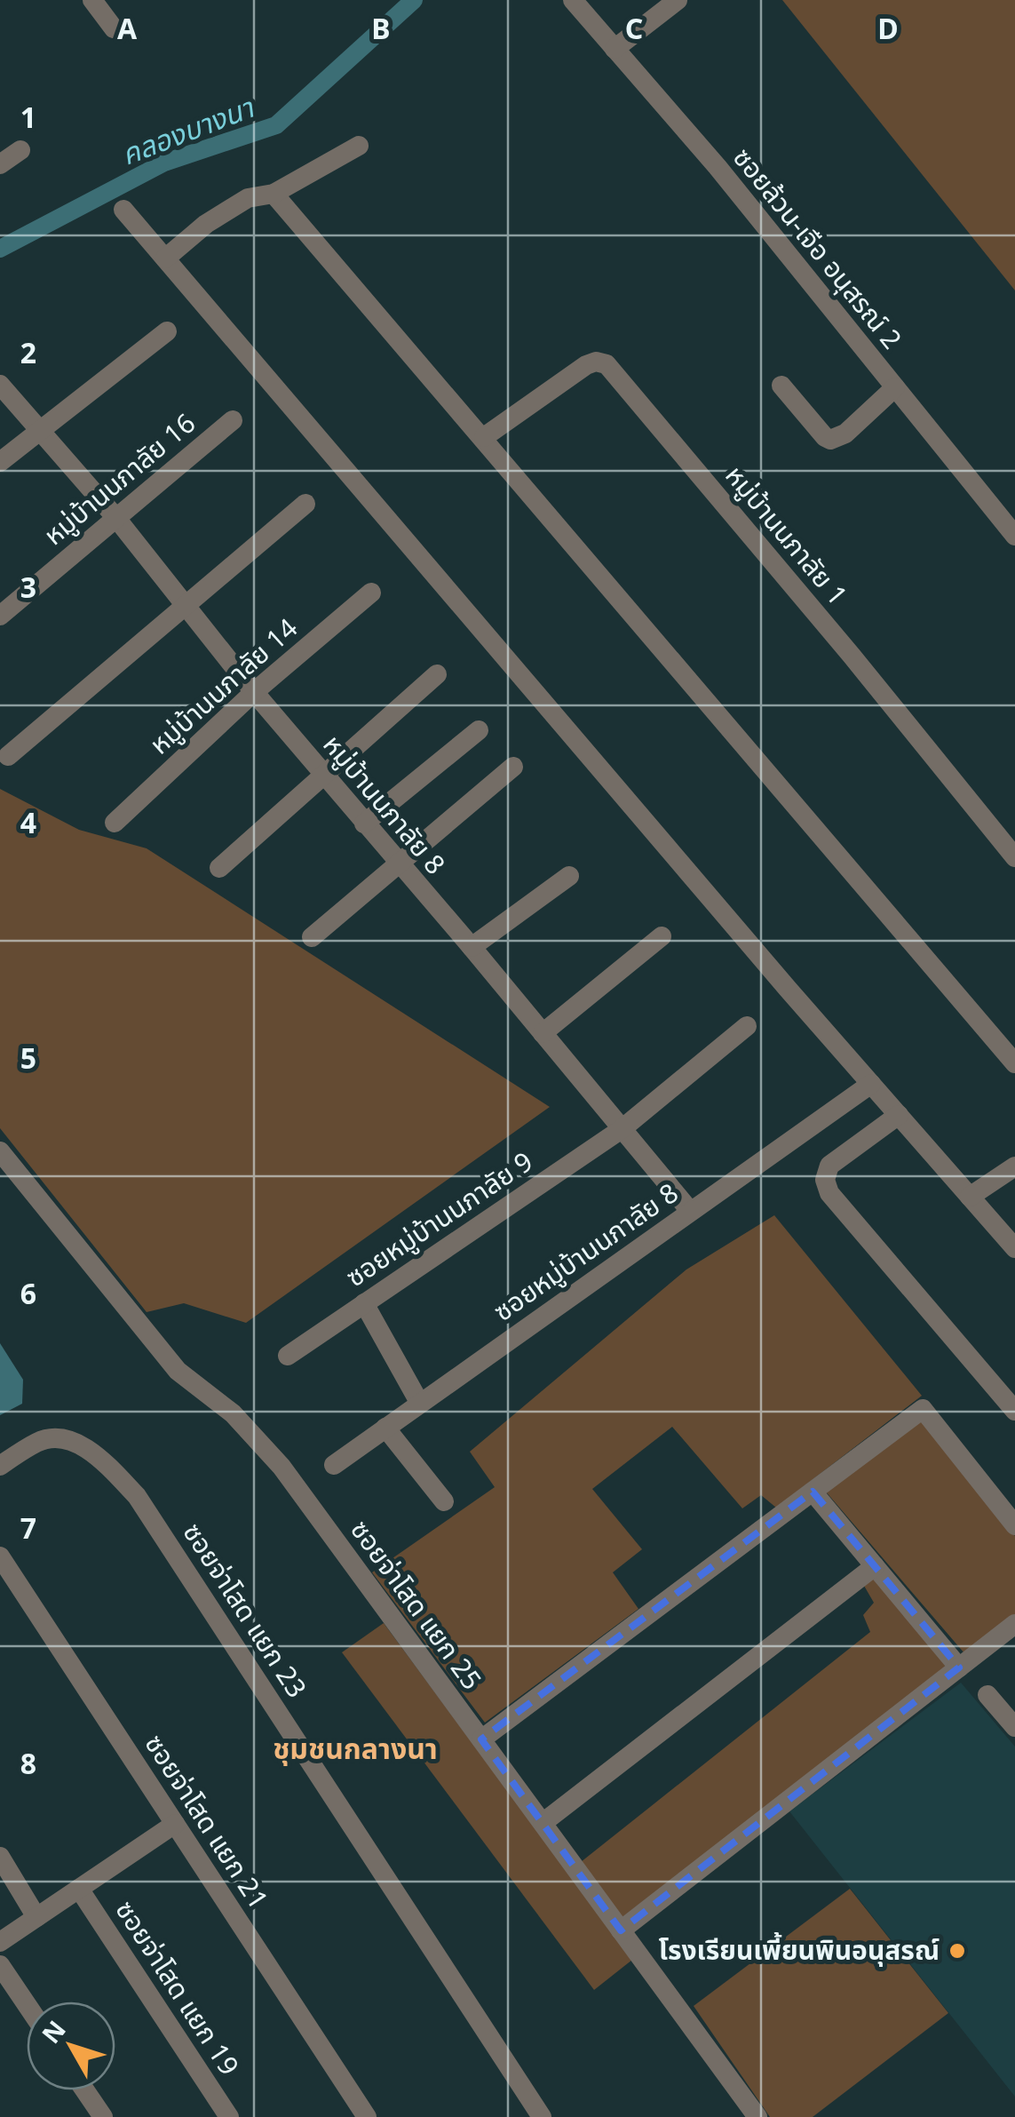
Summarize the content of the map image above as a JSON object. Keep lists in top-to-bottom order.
{
  "streets": {
    "street": [
      "ซอยล้วน-เจือ อนุสรณ์ 2",
      "หมู่บ้านนภาลัย 16",
      "หมู่บ้านนภาลัย 1",
      "หมู่บ้านนภาลัย 14",
      "หมู่บ้านนภาลัย 8",
      "ซอยหมู่บ้านนภาลัย 9",
      "ซอยหมู่บ้านนภาลัย 8",
      "ซอยจ่าโสด แยก 25",
      "ซอยจ่าโสด แยก 23",
      "ซอยจ่าโสด แยก 21",
      "ซอยจ่าโสด แยก 19"
    ]
  },
  "crossings": [
    ["หมู่บ้านนภาลัย 16", "หมู่บ้านนภาลัย 8"],
    ["หมู่บ้านนภาลัย 14", "หมู่บ้านนภาลัย 8"],
    ["หมู่บ้านนภาลัย 8", "ซอยหมู่บ้านนภาลัย 9"],
    ["หมู่บ้านนภาลัย 8", "ซอยหมู่บ้านนภาลัย 8"]
  ],
  "districts": ["ชุมชนกลางนา"],
  "water": ["คลองบางนา"],
  "places": ["โรงเรียนเพี้ยนพินอนุสรณ์"],
  "north": "top left",
  "grid": {
    "columns": [
      "A",
      "B",
      "C",
      "D"
    ],
    "rows": [
      "1",
      "2",
      "3",
      "4",
      "5",
      "6",
      "7",
      "8"
    ]
  }
}
